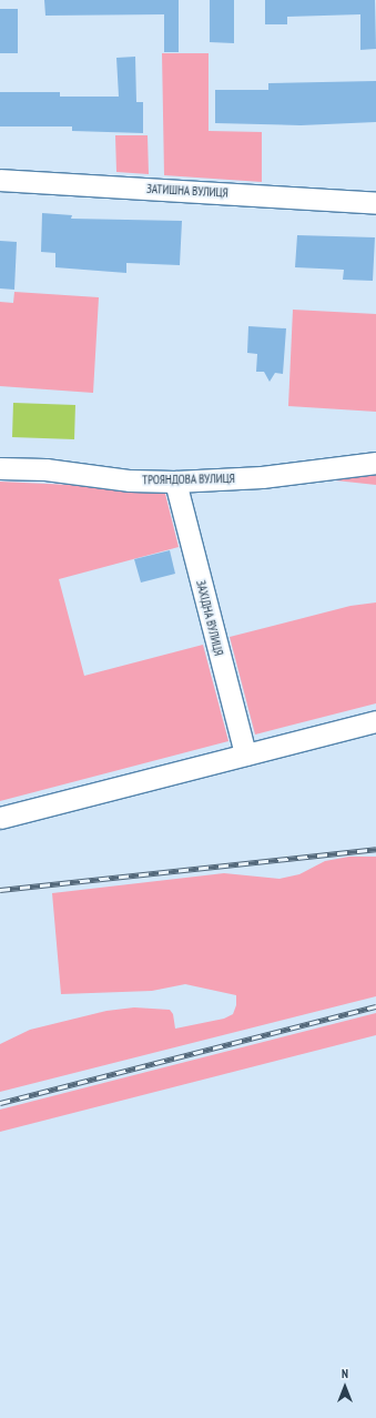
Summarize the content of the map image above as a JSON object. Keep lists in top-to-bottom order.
{
  "streets": {
    "street": ["ЗАТИШНА ВУЛИЦЯ", "ТРОЯНДОВА ВУЛИЦЯ", "ЗАХІДНА ВУЛИЦЯ"]
  },
  "crossings": [
    ["ТРОЯНДОВА ВУЛИЦЯ", "ЗАХІДНА ВУЛИЦЯ"]
  ],
  "north": "top"
}
